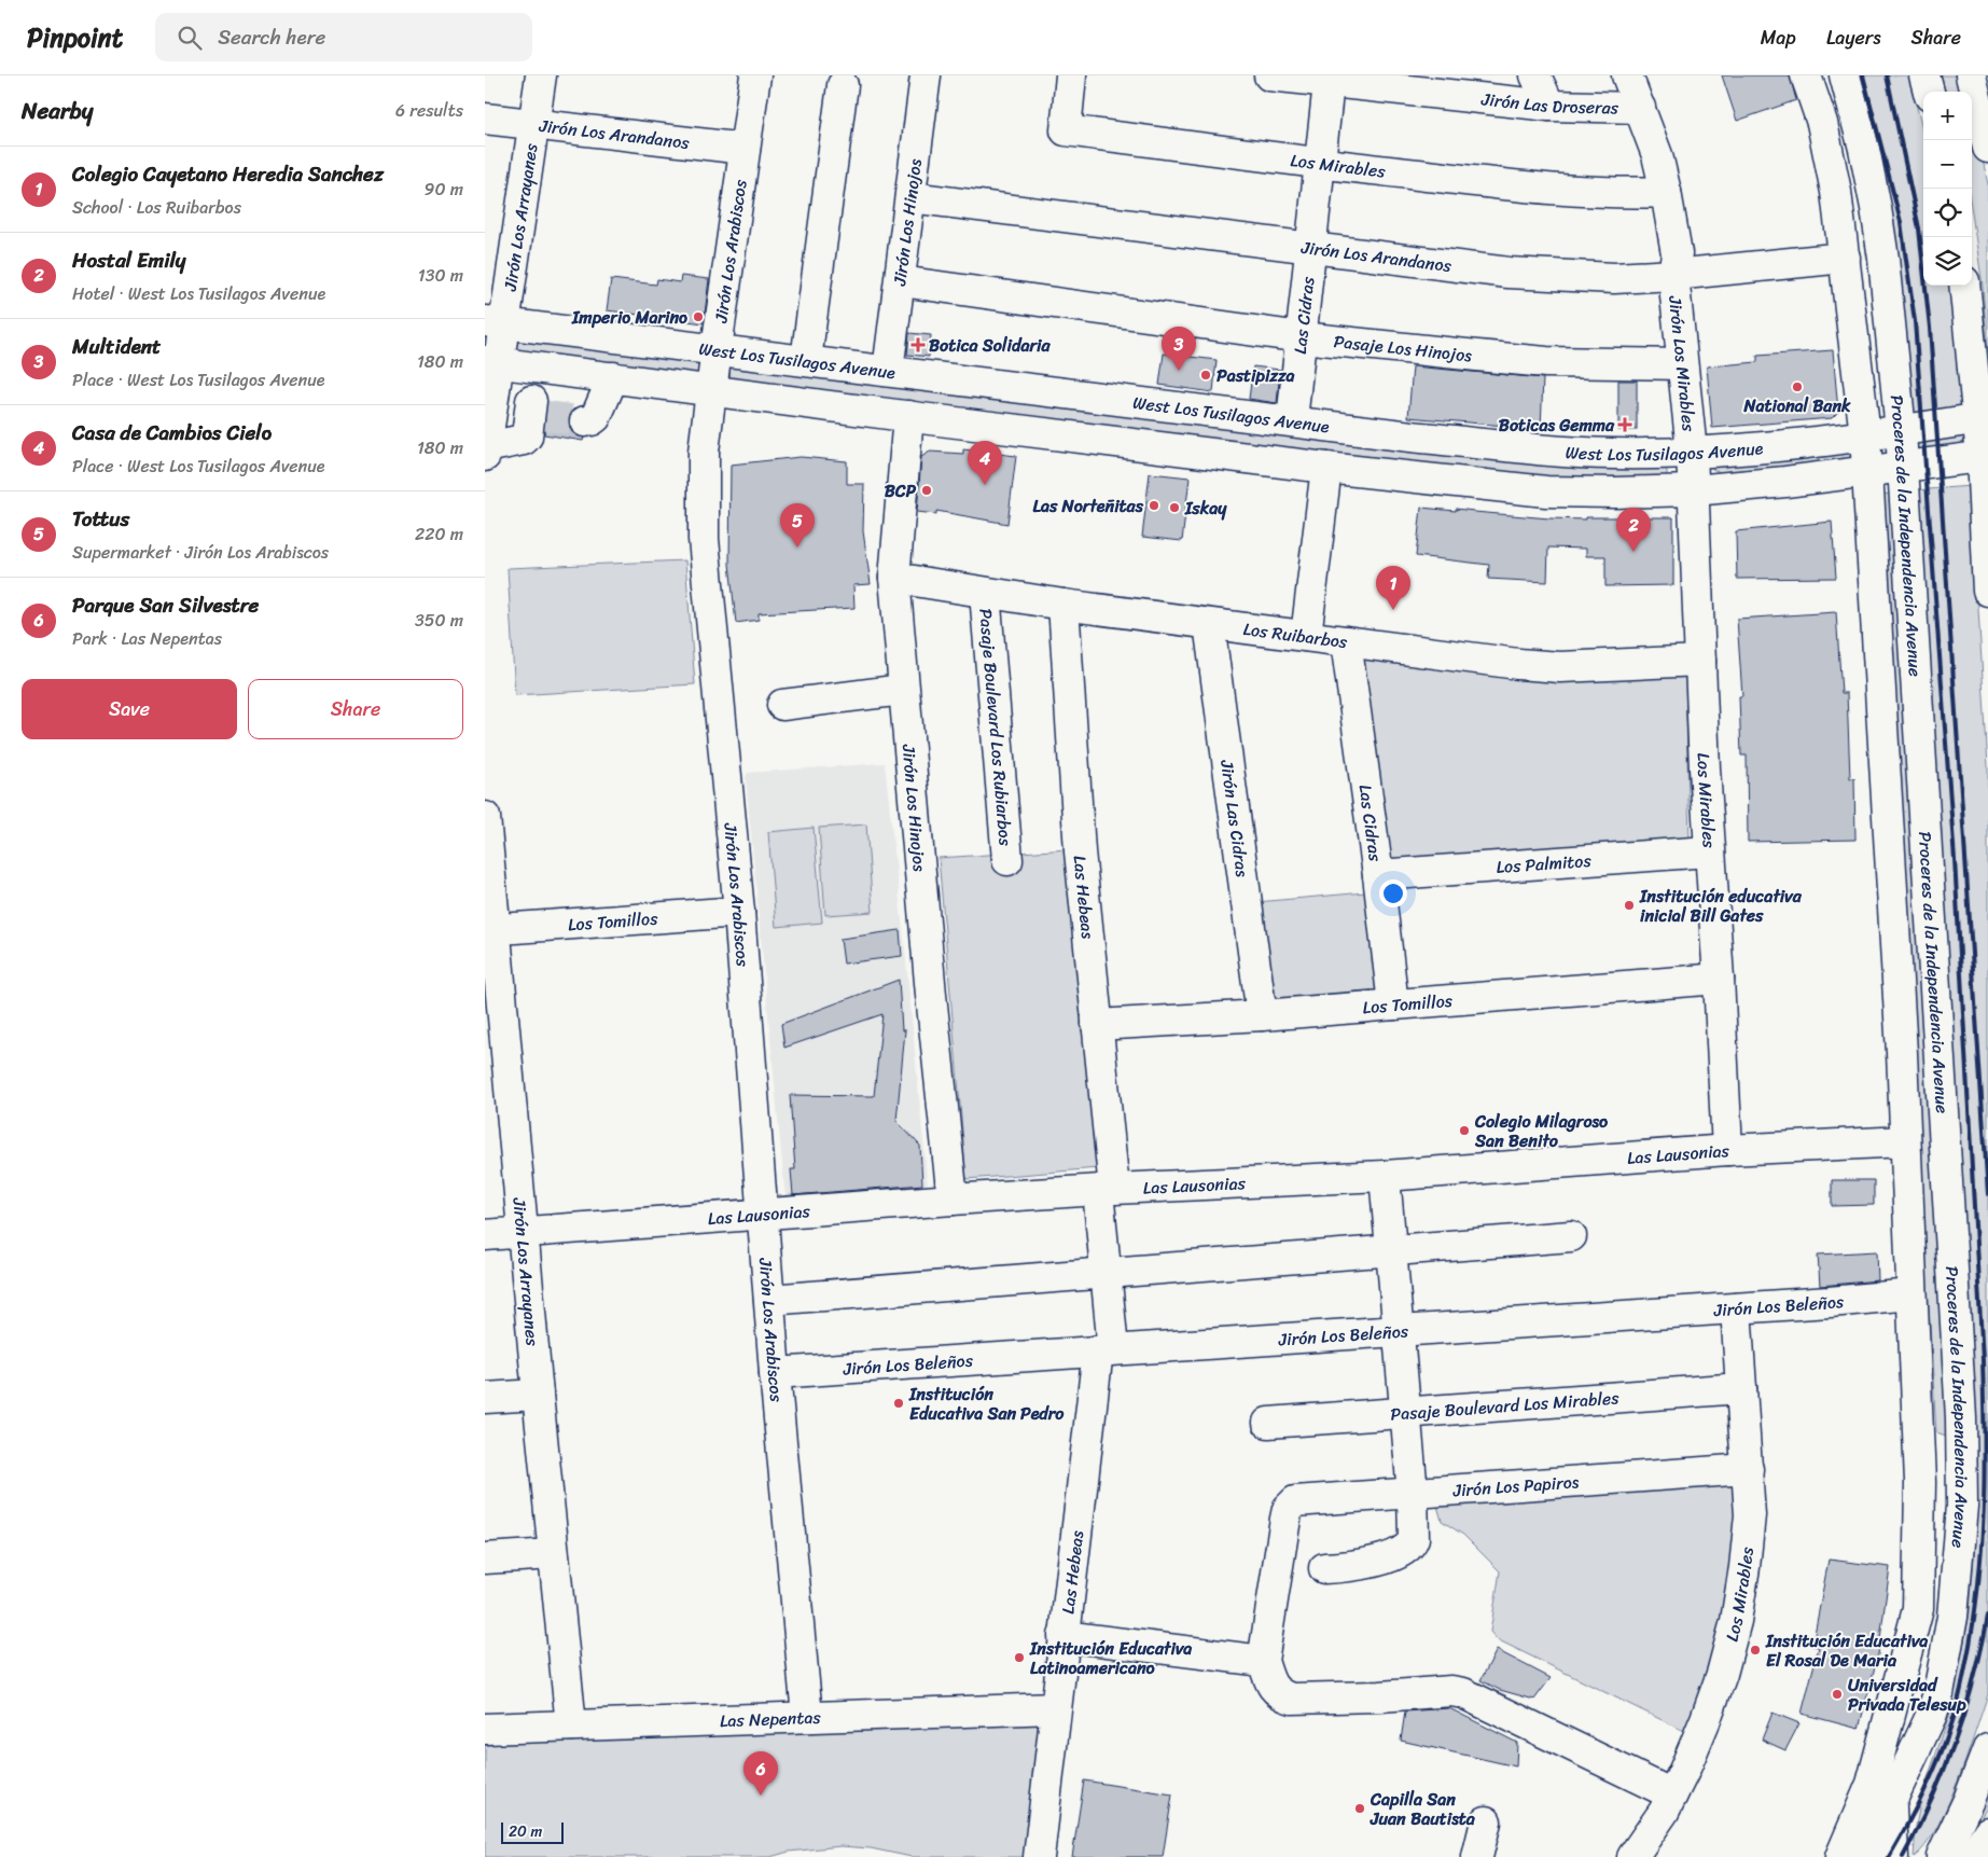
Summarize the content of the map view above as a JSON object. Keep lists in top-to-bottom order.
{
  "streets": {
    "street": [
      "Jirón Las Droseras",
      "Jirón Los Arandanos",
      "Los Mirables",
      "Jirón Los Arrayanes",
      "Jirón Los Hinojos",
      "Jirón Los Arabiscos",
      "Las Cidras",
      "Pasaje Los Hinojos",
      "West Los Tusilagos Avenue",
      "Jirón Los Mirables",
      "Proceres de la Independencia Avenue",
      "Los Ruibarbos",
      "Pasaje Boulevard Los Rubiarbos",
      "Jirón Las Cidras",
      "Los Palmitos",
      "Las Hebeas",
      "Los Tomillos",
      "Las Lausonias",
      "Jirón Los Beleños",
      "Pasaje Boulevard Los Mirables",
      "Jirón Los Papiros",
      "Las Nepentas"
    ]
  },
  "crossings": [
    ["Jirón Las Droseras", "Las Cidras"],
    ["Jirón Las Droseras", "Jirón Los Mirables"],
    ["Jirón Los Arandanos", "Jirón Los Arrayanes"],
    ["Jirón Los Arandanos", "Jirón Los Hinojos"],
    ["Jirón Los Arandanos", "Jirón Los Arabiscos"],
    ["Jirón Los Arandanos", "Las Cidras"],
    ["Jirón Los Arandanos", "Jirón Los Mirables"],
    ["Jirón Los Arandanos", "Proceres de la Independencia Avenue"],
    ["Los Mirables", "Las Cidras"],
    ["Los Mirables", "West Los Tusilagos Avenue"],
    ["Los Mirables", "Jirón Los Mirables"],
    ["Los Mirables", "Los Ruibarbos"],
    ["Los Mirables", "Los Palmitos"],
    ["Los Mirables", "Los Tomillos"],
    ["Los Mirables", "Las Lausonias"],
    ["Los Mirables", "Jirón Los Beleños"],
    ["Los Mirables", "Pasaje Boulevard Los Mirables"],
    ["Los Mirables", "Jirón Los Papiros"],
    ["Jirón Los Arrayanes", "West Los Tusilagos Avenue"],
    ["Jirón Los Arrayanes", "Los Tomillos"],
    ["Jirón Los Arrayanes", "Las Lausonias"],
    ["Jirón Los Arrayanes", "Las Nepentas"],
    ["Jirón Los Hinojos", "Pasaje Los Hinojos"],
    ["Jirón Los Hinojos", "West Los Tusilagos Avenue"],
    ["Jirón Los Hinojos", "Los Ruibarbos"],
    ["Jirón Los Hinojos", "Las Lausonias"],
    ["Jirón Los Arabiscos", "West Los Tusilagos Avenue"],
    ["Jirón Los Arabiscos", "Los Tomillos"],
    ["Jirón Los Arabiscos", "Las Lausonias"],
    ["Jirón Los Arabiscos", "Jirón Los Beleños"],
    ["Jirón Los Arabiscos", "Las Nepentas"],
    ["Las Cidras", "Pasaje Los Hinojos"],
    ["Las Cidras", "West Los Tusilagos Avenue"],
    ["Las Cidras", "Los Ruibarbos"],
    ["Las Cidras", "Los Palmitos"],
    ["Las Cidras", "Los Tomillos"],
    ["Pasaje Los Hinojos", "Jirón Los Mirables"],
    ["West Los Tusilagos Avenue", "Jirón Los Mirables"],
    ["West Los Tusilagos Avenue", "Proceres de la Independencia Avenue"],
    ["Proceres de la Independencia Avenue", "Las Lausonias"],
    ["Proceres de la Independencia Avenue", "Jirón Los Beleños"],
    ["Los Ruibarbos", "Pasaje Boulevard Los Rubiarbos"],
    ["Los Ruibarbos", "Jirón Las Cidras"],
    ["Los Ruibarbos", "Las Hebeas"],
    ["Jirón Las Cidras", "Los Tomillos"],
    ["Las Hebeas", "Los Tomillos"],
    ["Las Hebeas", "Las Lausonias"],
    ["Las Hebeas", "Jirón Los Beleños"],
    ["Las Hebeas", "Las Nepentas"]
  ],
  "places": {
    "other": [
      "Imperio Marino",
      "Pastipizza",
      "National Bank",
      "BCP",
      "Las Norteñitas",
      "Iskay",
      "Institución educativa inicial Bill Gates",
      "Colegio Milagroso San Benito",
      "Institución Educativa San Pedro",
      "Institución Educativa El Rosal De Maria",
      "Institución Educativa Latinoamericano",
      "Universidad Privada Telesup",
      "Capilla San Juan Bautista"
    ],
    "health": ["Botica Solidaria", "Boticas Gemma"]
  },
  "scale_bar": "20 m",
  "page": {
    "header": "Pinpoint",
    "search": "Search here",
    "nav": ["Map", "Layers", "Share"],
    "heading": ["Nearby", "6 results"],
    "map_buttons": ["+", "−"],
    "list": [
      {
        "mark": "1",
        "name": "Colegio Cayetano Heredia Sanchez",
        "note": "School · Los Ruibarbos",
        "value": "90 m"
      },
      {
        "mark": "2",
        "name": "Hostal Emily",
        "note": "Hotel · West Los Tusilagos Avenue",
        "value": "130 m"
      },
      {
        "mark": "3",
        "name": "Multident",
        "note": "Place · West Los Tusilagos Avenue",
        "value": "180 m"
      },
      {
        "mark": "4",
        "name": "Casa de Cambios Cielo",
        "note": "Place · West Los Tusilagos Avenue",
        "value": "180 m"
      },
      {
        "mark": "5",
        "name": "Tottus",
        "note": "Supermarket · Jirón Los Arabiscos",
        "value": "220 m"
      },
      {
        "mark": "6",
        "name": "Parque San Silvestre",
        "note": "Park · Las Nepentas",
        "value": "350 m"
      }
    ],
    "pins": [
      "3",
      "4",
      "5",
      "2",
      "1",
      "6"
    ],
    "buttons": ["Save", "Share"],
    "scale": "20 m"
  }
}
